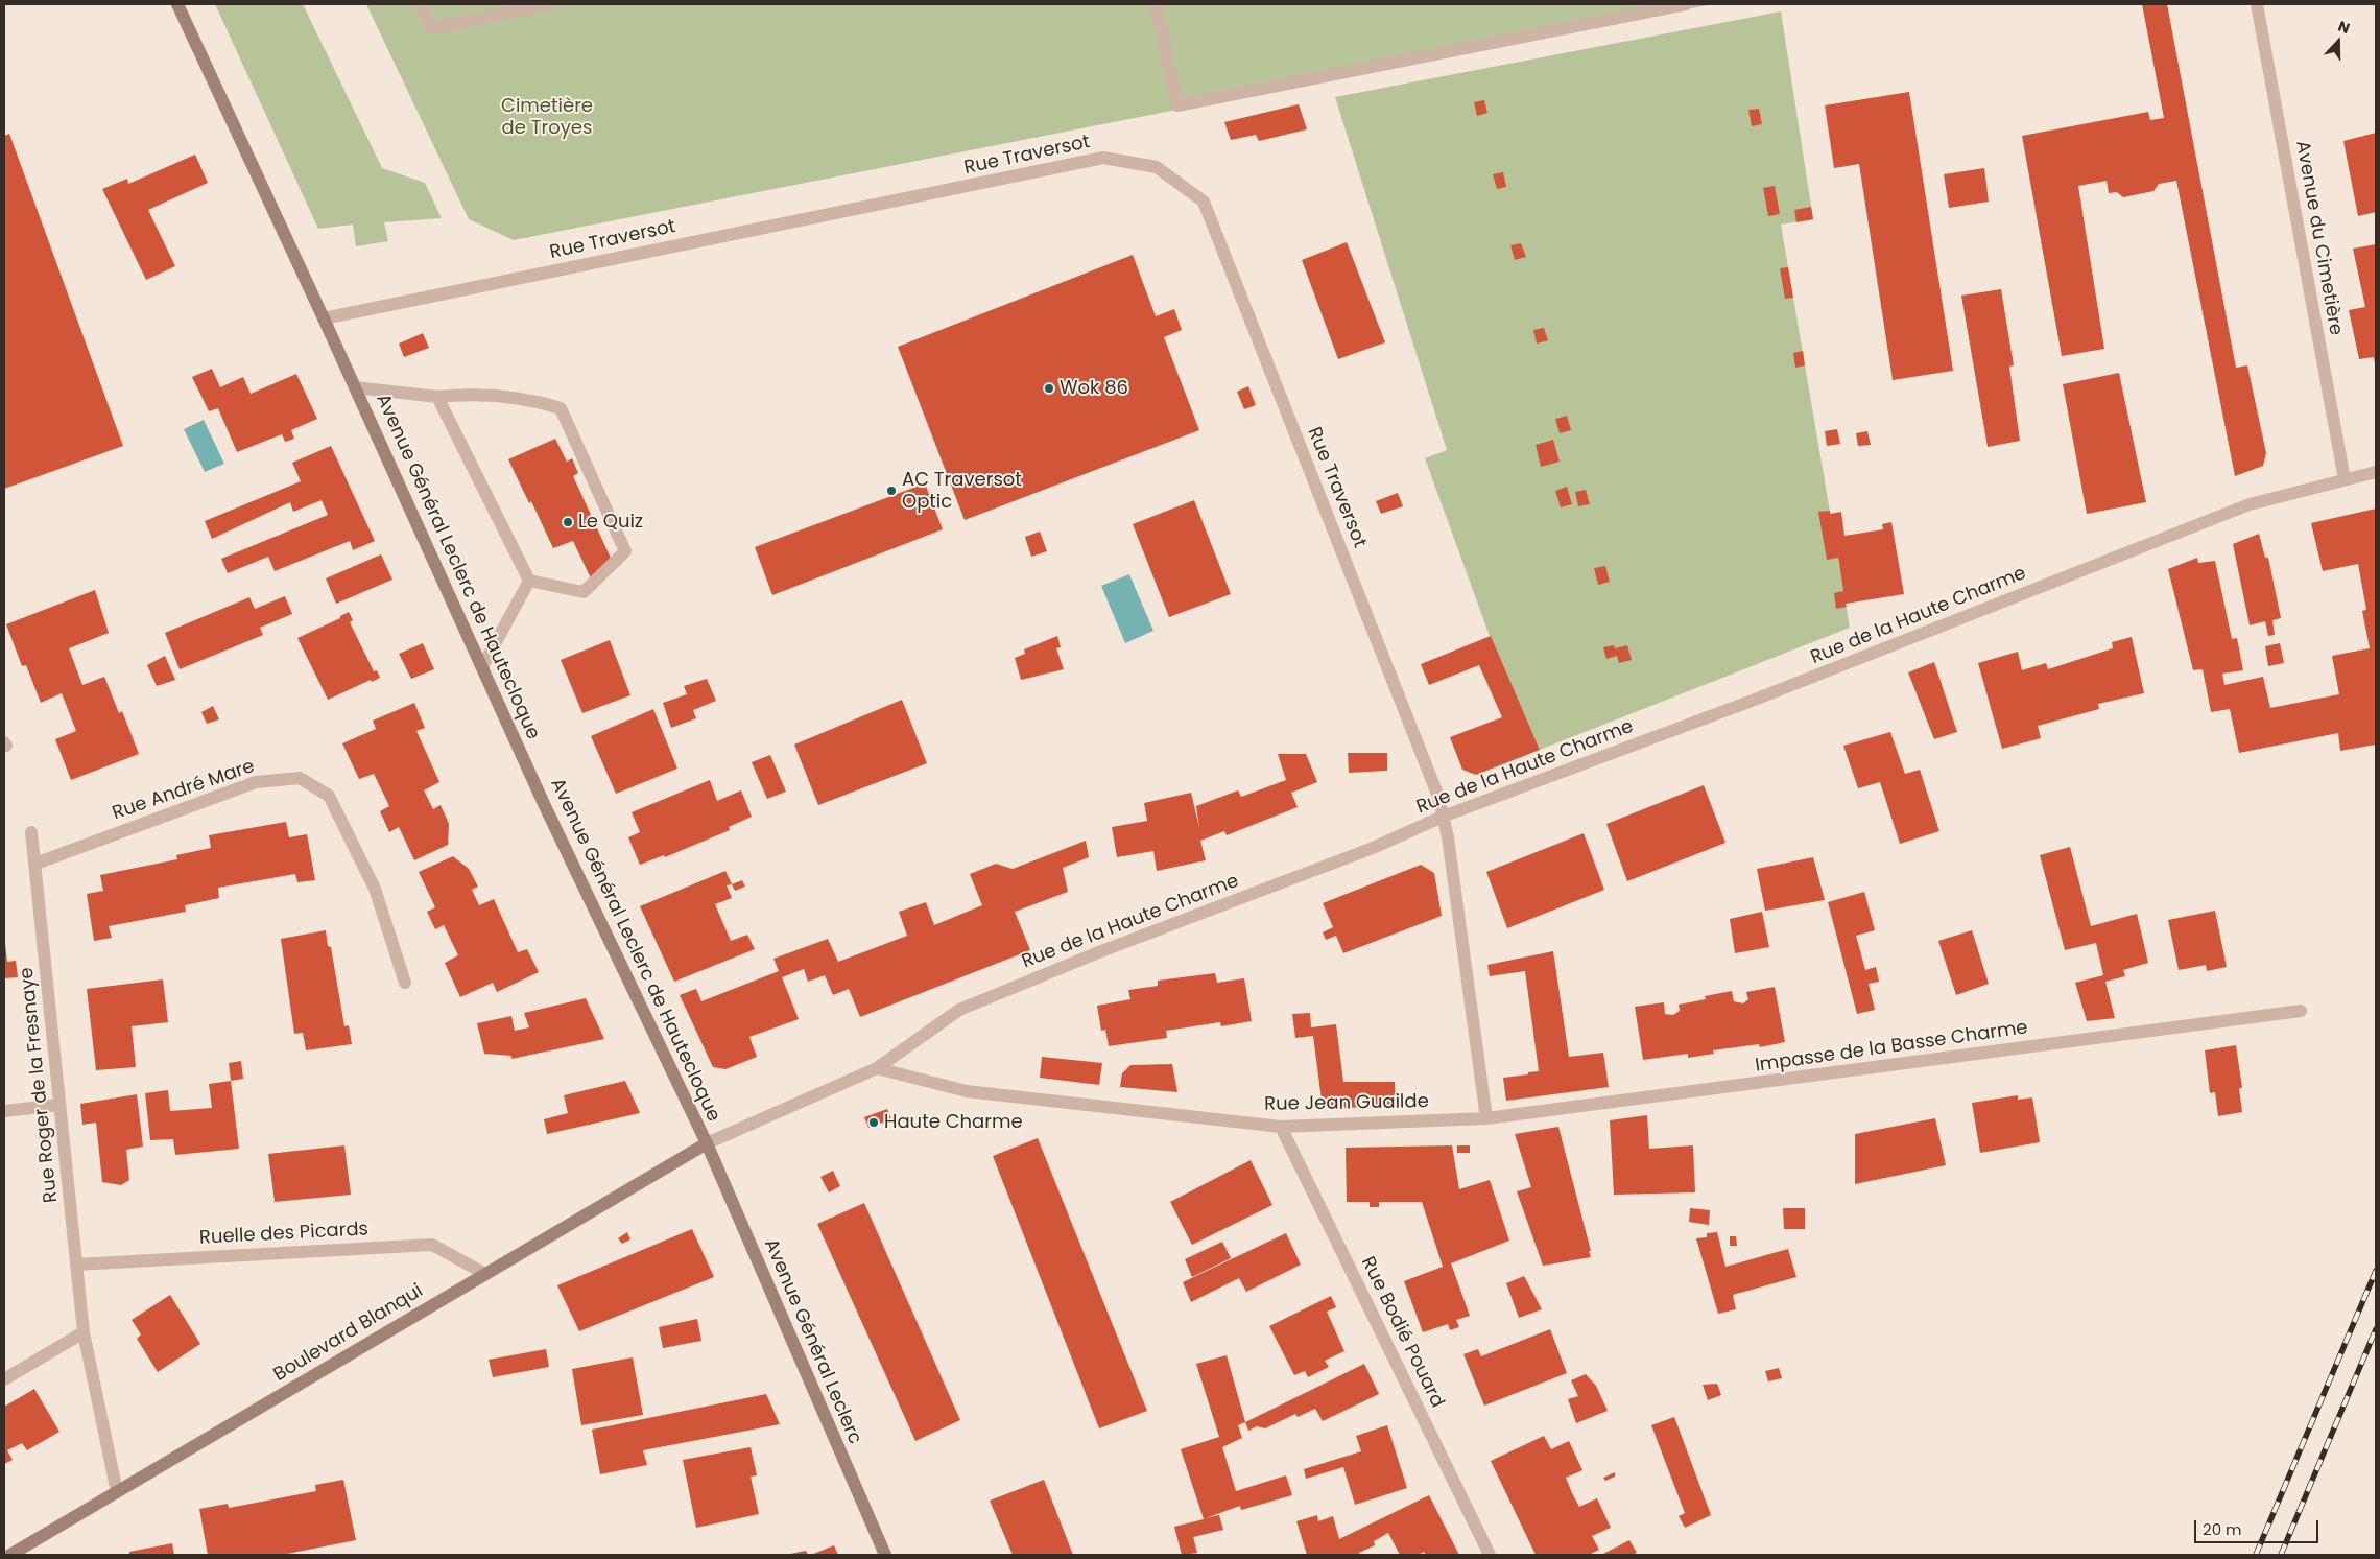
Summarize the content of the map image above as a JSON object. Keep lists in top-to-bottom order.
{
  "streets": {
    "main road": ["Avenue Général Leclerc de Hautecloque", "Boulevard Blanqui", "Avenue Général Leclerc"],
    "street": [
      "Rue Traversot",
      "Avenue du Cimetière",
      "Rue de la Haute Charme",
      "Rue André Mare",
      "Impasse de la Basse Charme",
      "Rue Roger de la Fresnaye",
      "Rue Jean Guailde",
      "Ruelle des Picards",
      "Rue Bodié Pouard"
    ]
  },
  "crossings": [
    ["Rue Traversot", "Avenue Général Leclerc de Hautecloque"],
    ["Rue Traversot", "Rue de la Haute Charme"],
    ["Avenue du Cimetière", "Rue de la Haute Charme"],
    ["Avenue Général Leclerc de Hautecloque", "Rue de la Haute Charme"],
    ["Avenue Général Leclerc de Hautecloque", "Boulevard Blanqui"],
    ["Avenue Général Leclerc de Hautecloque", "Avenue Général Leclerc"],
    ["Rue de la Haute Charme", "Rue Jean Guailde"],
    ["Rue de la Haute Charme", "Boulevard Blanqui"],
    ["Rue de la Haute Charme", "Avenue Général Leclerc"],
    ["Rue André Mare", "Rue Roger de la Fresnaye"],
    ["Impasse de la Basse Charme", "Rue Jean Guailde"],
    ["Rue Roger de la Fresnaye", "Ruelle des Picards"],
    ["Rue Roger de la Fresnaye", "Boulevard Blanqui"],
    ["Rue Jean Guailde", "Rue Bodié Pouard"],
    ["Ruelle des Picards", "Boulevard Blanqui"],
    ["Boulevard Blanqui", "Avenue Général Leclerc"]
  ],
  "parks": ["Cimetière de Troyes"],
  "places": [
    "Wok 86",
    "AC Traversot Optic",
    "Le Quiz",
    "Haute Charme"
  ],
  "scale_bar": "20 m",
  "north": "top"
}
